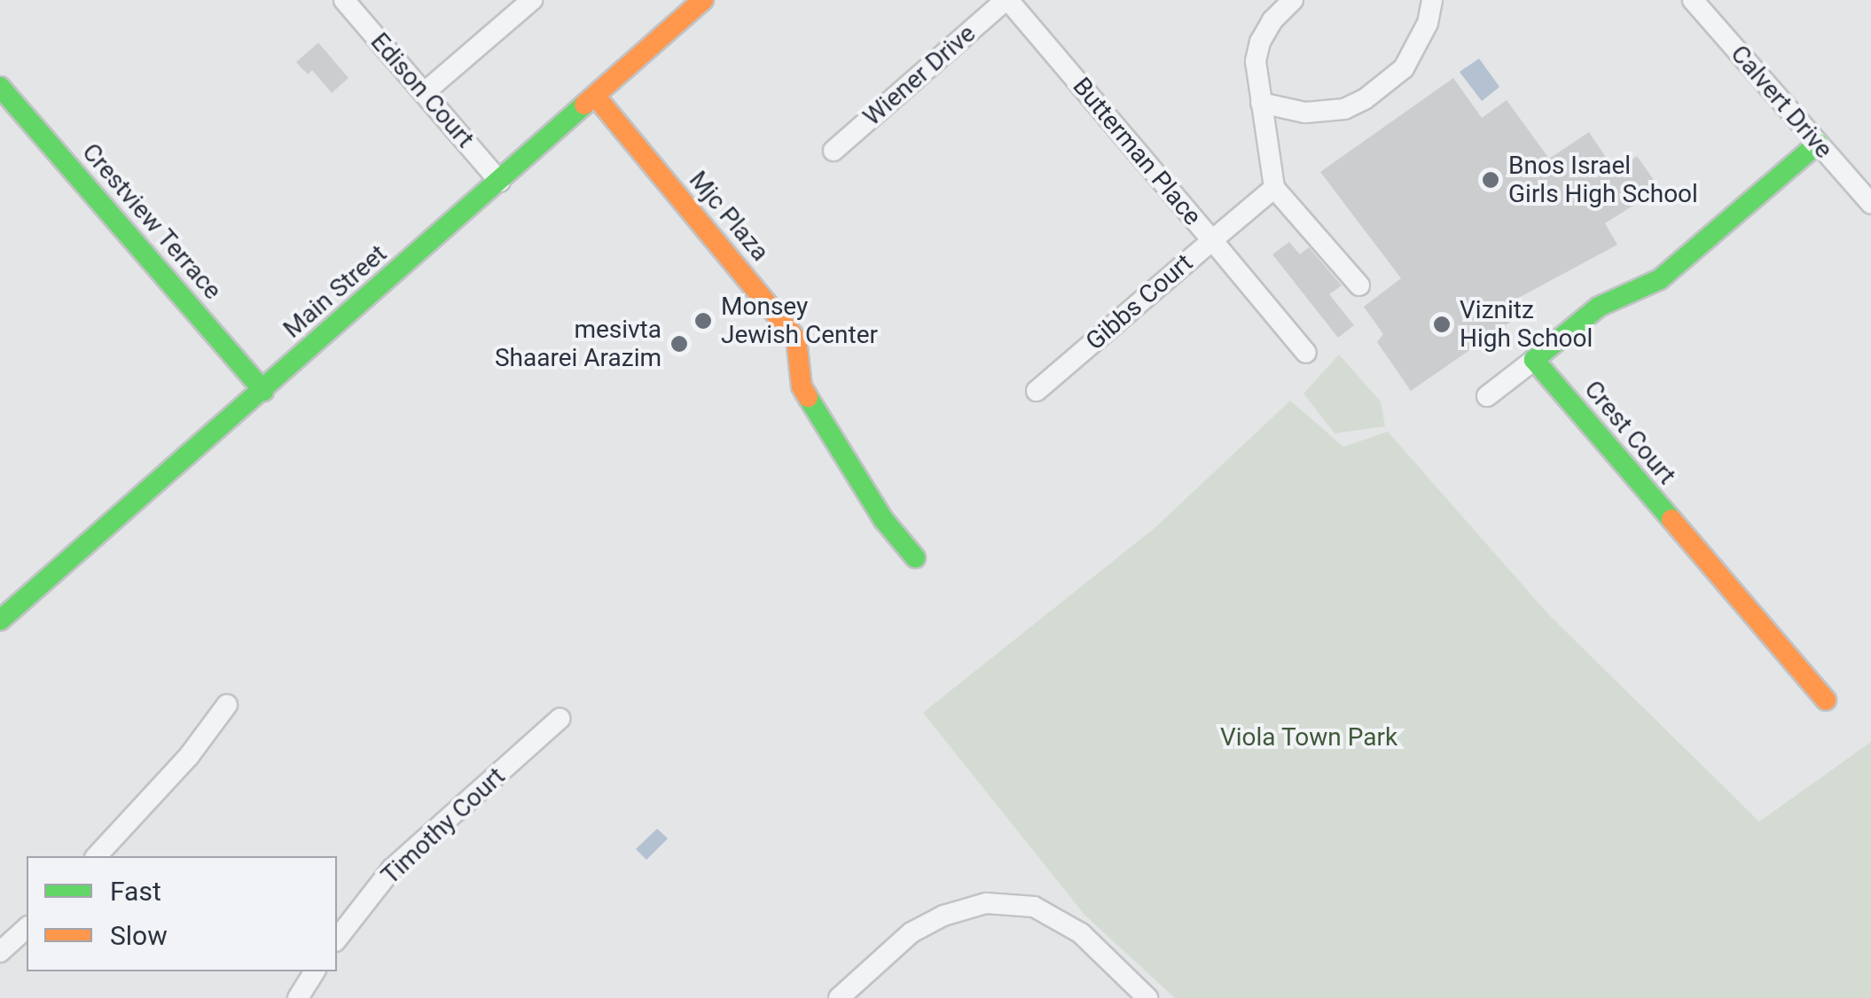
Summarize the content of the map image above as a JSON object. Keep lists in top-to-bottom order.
{
  "streets": {
    "street": [
      "Wiener Drive",
      "Edison Court",
      "Calvert Drive",
      "Butterman Place",
      "Mjc Plaza",
      "Crestview Terrace",
      "Main Street",
      "Gibbs Court",
      "Crest Court",
      "Timothy Court"
    ]
  },
  "crossings": [
    ["Wiener Drive", "Butterman Place"],
    ["Edison Court", "Main Street"],
    ["Butterman Place", "Gibbs Court"],
    ["Mjc Plaza", "Main Street"],
    ["Crestview Terrace", "Main Street"]
  ],
  "parks": ["Viola Town Park"],
  "places": [
    "Bnos Israel Girls High School",
    "Monsey Jewish Center",
    "Viznitz High School",
    "mesivta Shaarei Arazim"
  ],
  "legend": ["Fast", "Slow"]
}
